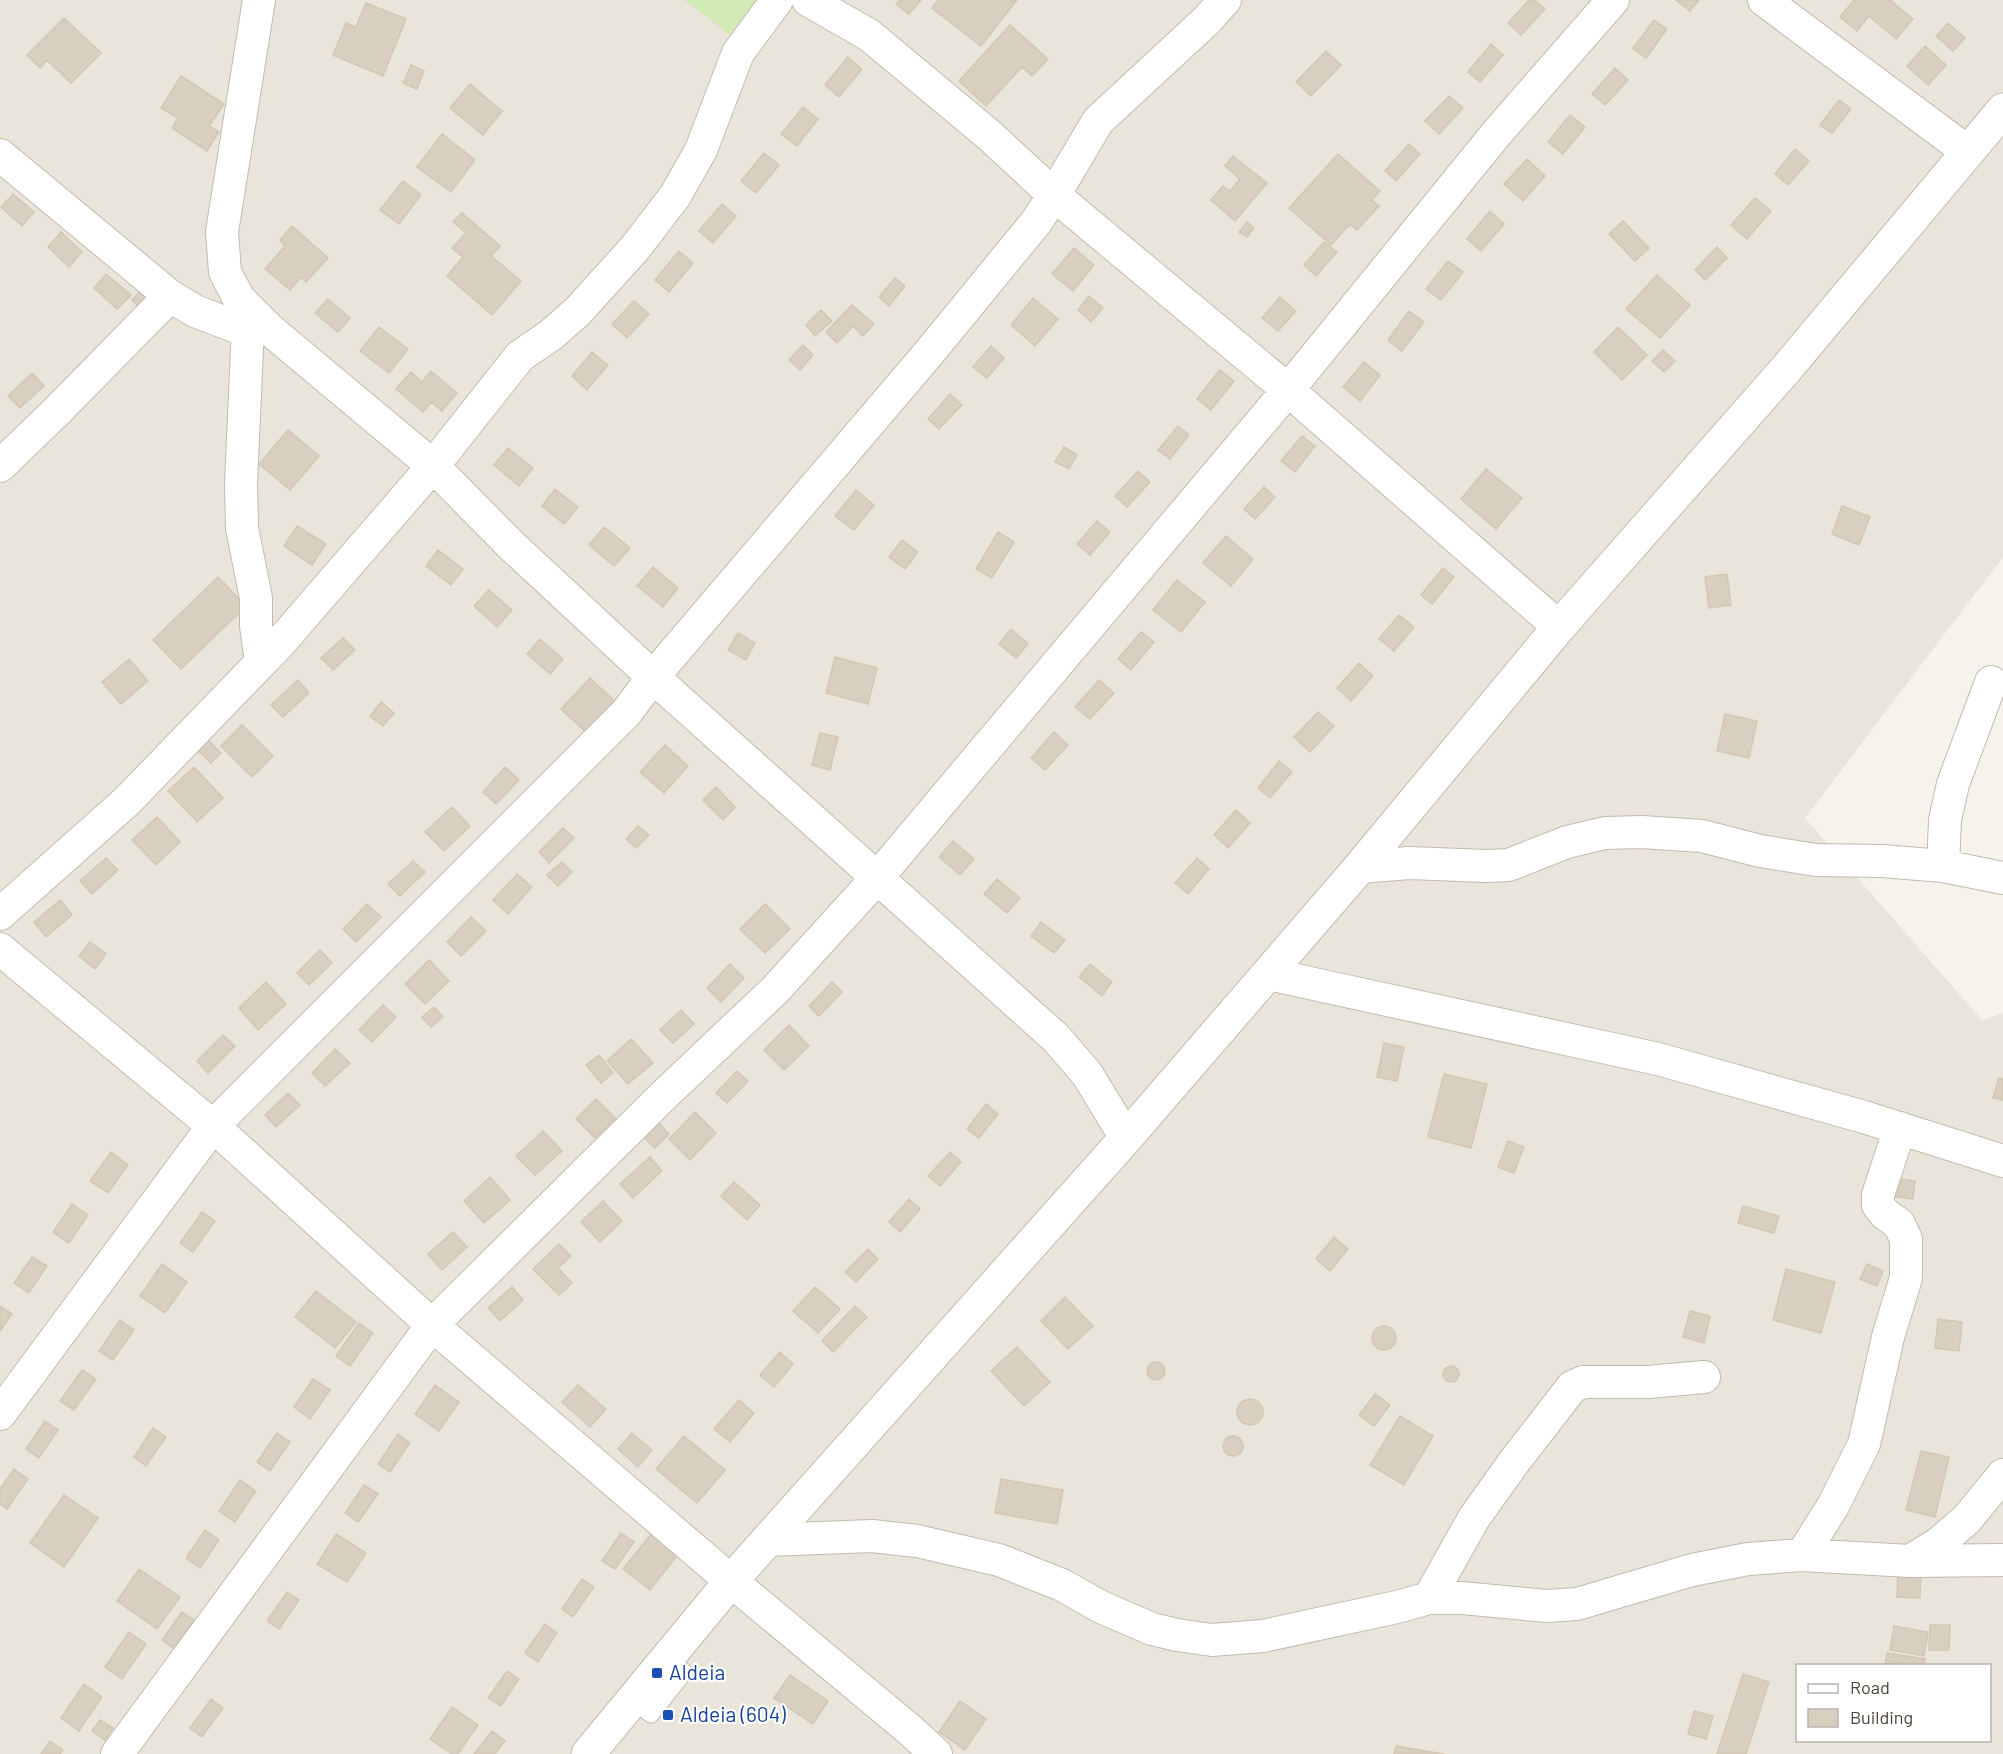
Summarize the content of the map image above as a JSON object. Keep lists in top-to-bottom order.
{
  "places": {
    "transit": ["Aldeia", "Aldeia (604)"]
  },
  "legend": ["Road", "Building"]
}
